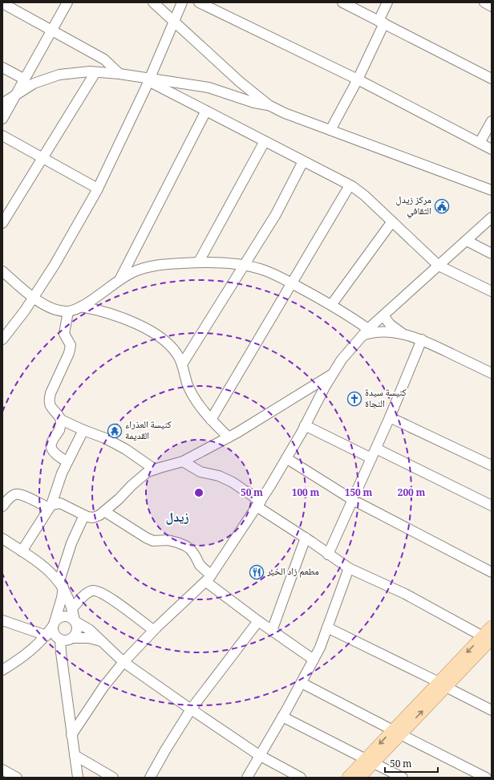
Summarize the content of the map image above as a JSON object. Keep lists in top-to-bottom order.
{
  "districts": ["زيدل"],
  "places": {
    "public building": ["مركز زيدل الثقافي"],
    "church": ["كنيسة سيدة النجاة"],
    "temple": ["كنيسة العذراء القديمة"],
    "restaurant": ["مطعم زاد الخير"]
  },
  "scale_bar": "50 m",
  "rings": [
    "50 m",
    "100 m",
    "150 m",
    "200 m"
  ]
}
